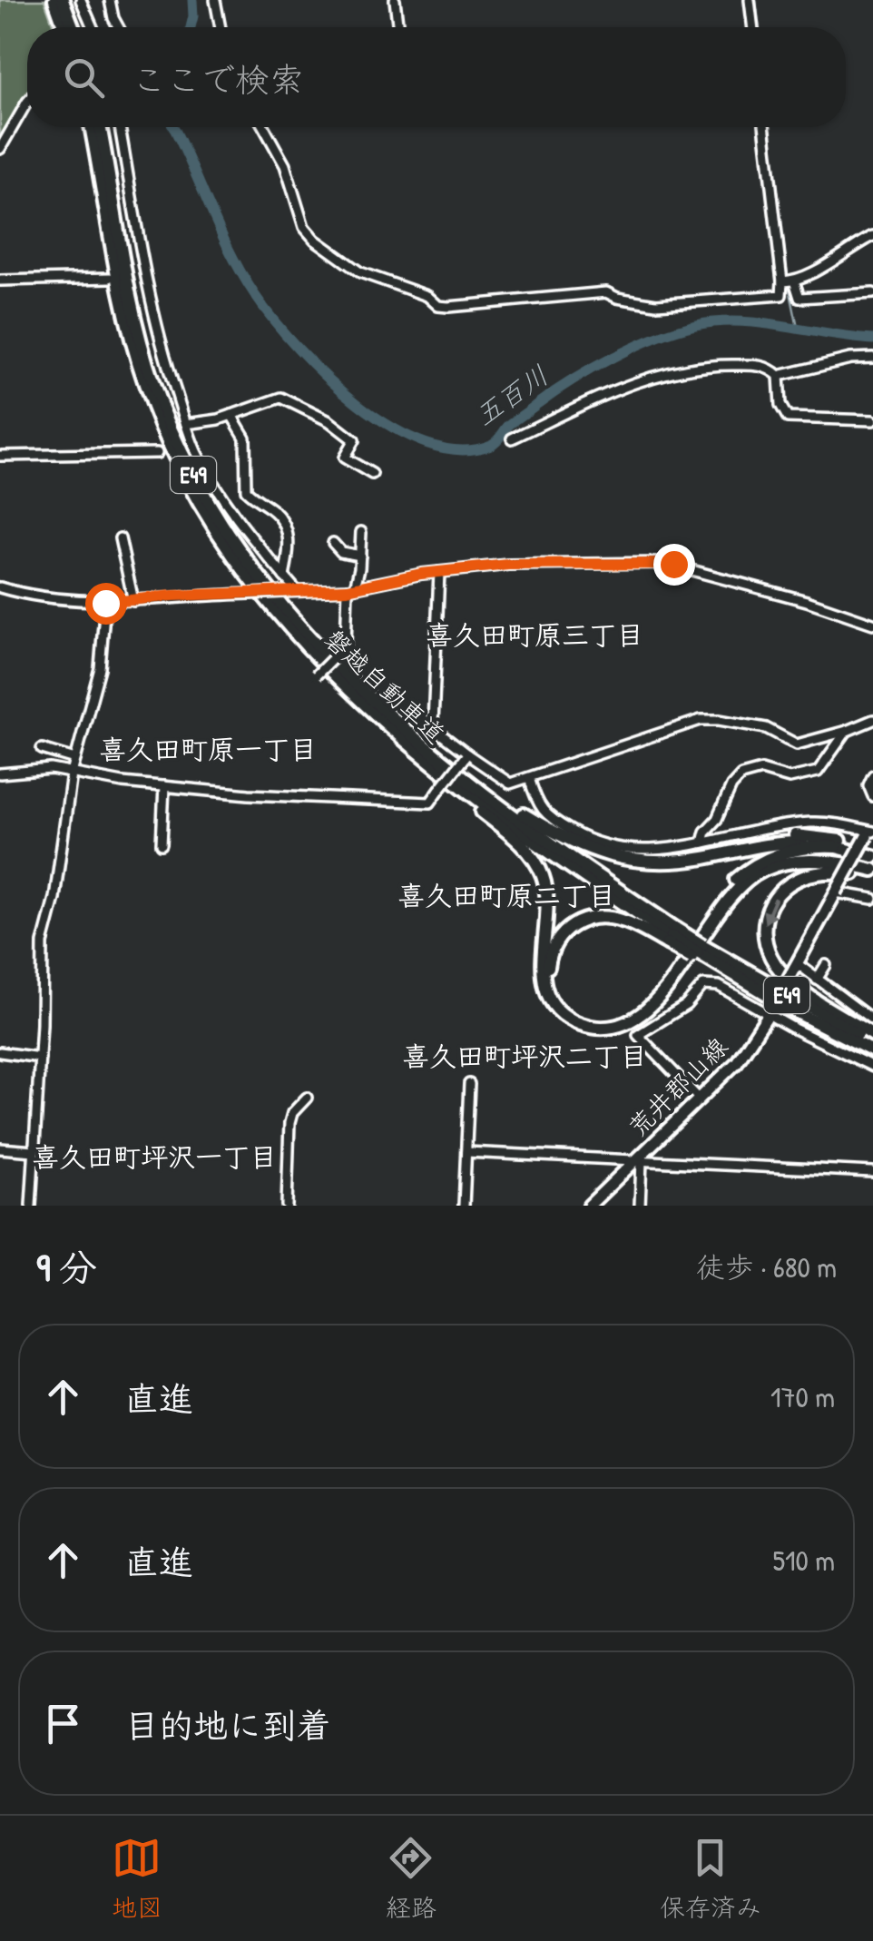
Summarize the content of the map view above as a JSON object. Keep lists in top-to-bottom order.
{
  "streets": {
    "highway": ["E49", "磐越自動車道"],
    "main road": ["荒井郡山線"]
  },
  "districts": [
    "喜久田町原三丁目",
    "喜久田町原一丁目",
    "喜久田町原二丁目",
    "喜久田町坪沢二丁目",
    "喜久田町坪沢一丁目"
  ],
  "water": ["五百川"],
  "page": {
    "search": "ここで検索",
    "heading": ["9 分", "徒歩 · 680 m"],
    "list": [
      ["直進", "170 m"],
      ["直進", "510 m"],
      "目的地に到着"
    ],
    "nav": ["地図", "経路", "保存済み"]
  }
}
